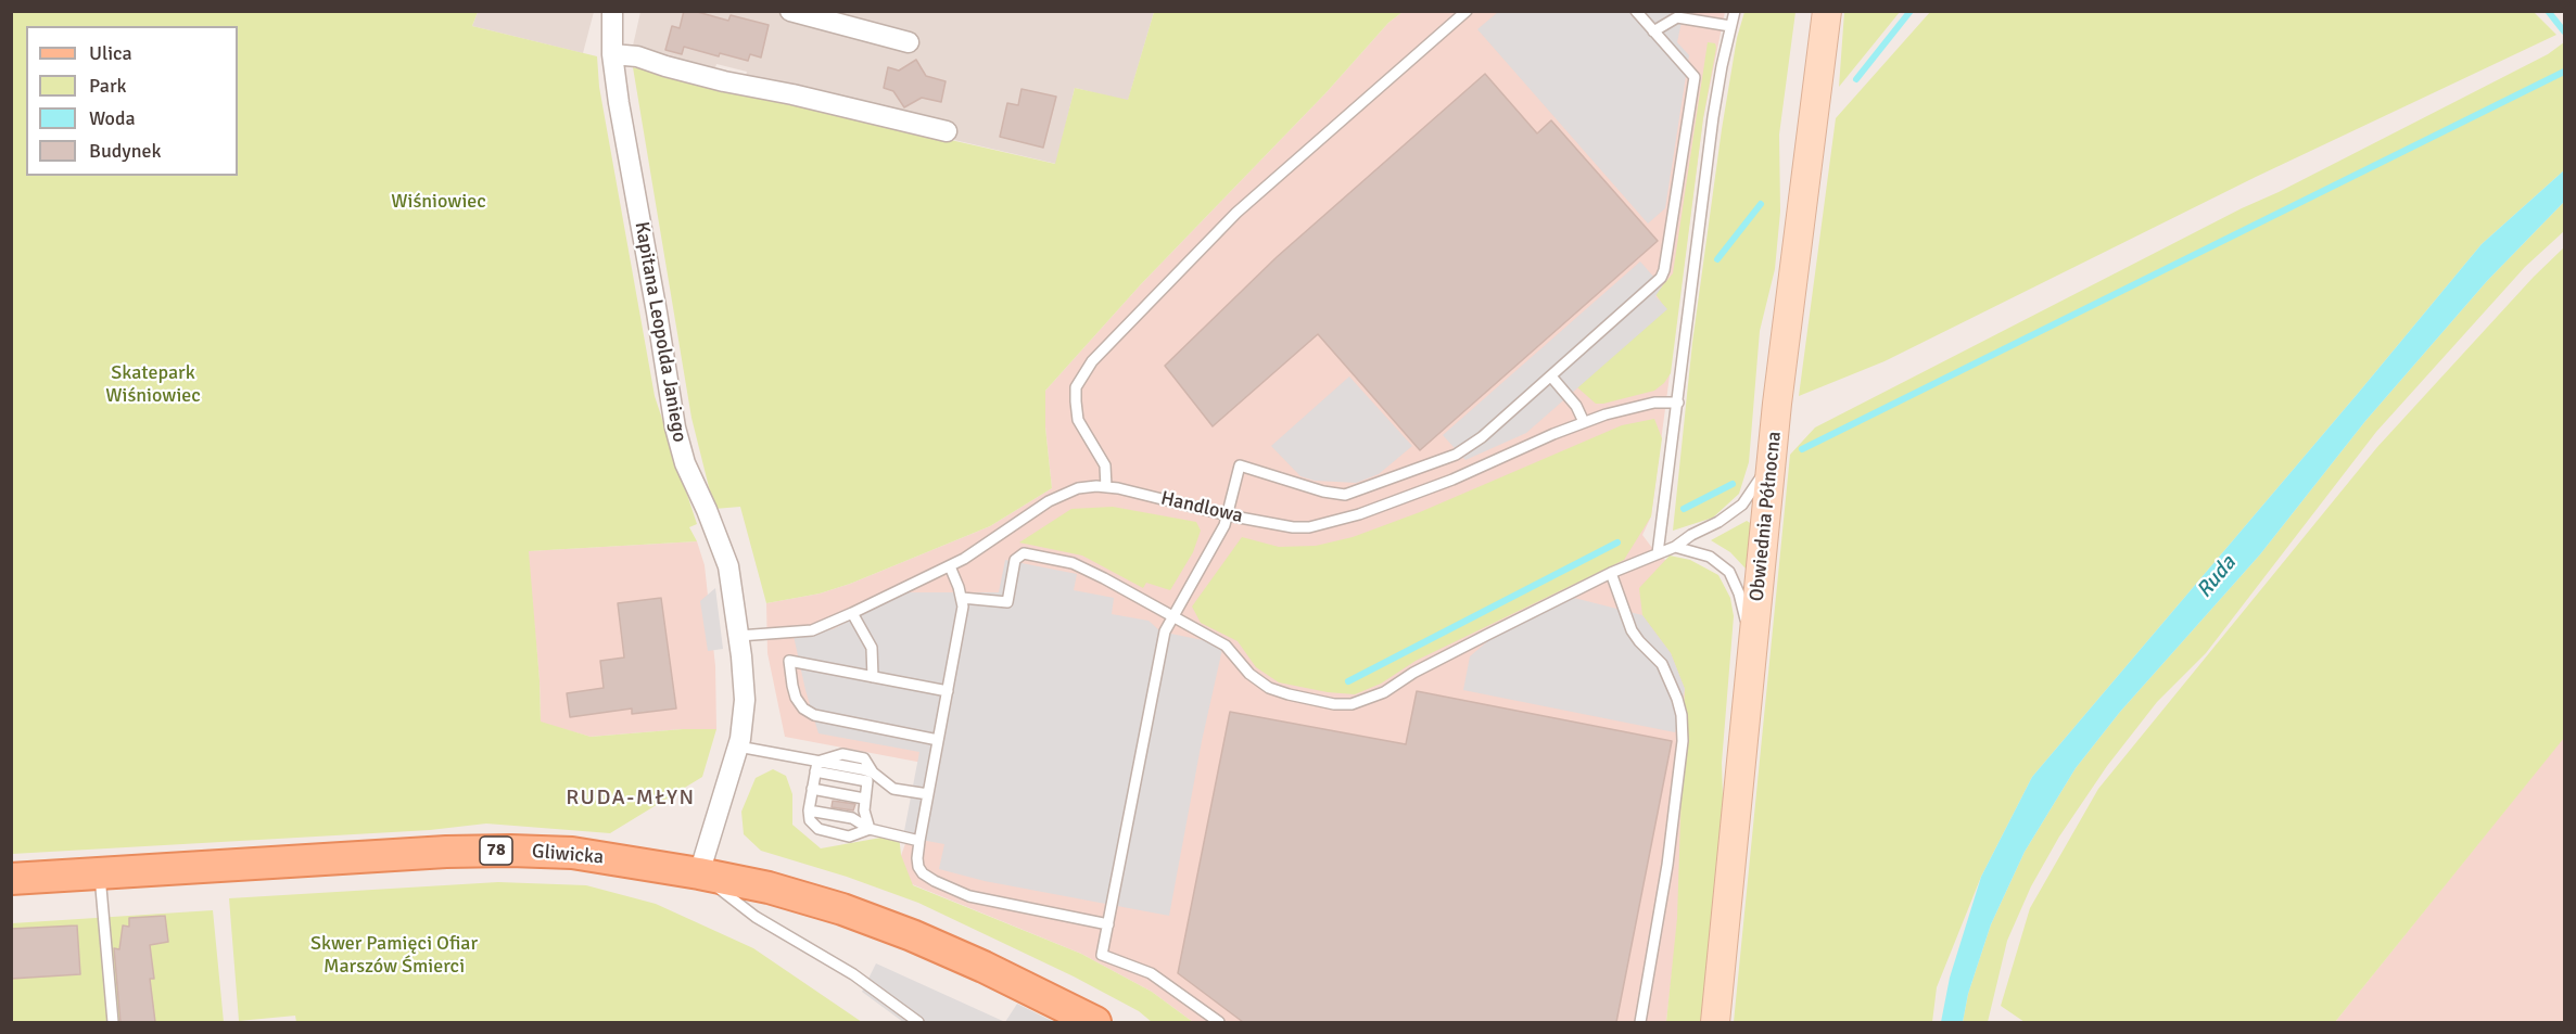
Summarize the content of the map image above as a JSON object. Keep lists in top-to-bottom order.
{
  "streets": {
    "main road": ["Obwiednia Północna", "78", "Gliwicka"],
    "street": ["Kapitana Leopolda Janiego"],
    "lane": ["Handlowa"]
  },
  "crossings": [
    ["Kapitana Leopolda Janiego", "Handlowa"],
    ["Kapitana Leopolda Janiego", "Gliwicka"]
  ],
  "districts": ["RUDA-MŁYN"],
  "water": ["Ruda"],
  "parks": ["Wiśniowiec", "Skatepark Wiśniowiec", "Skwer Pamięci Ofiar Marszów Śmierci"],
  "legend": [
    "Ulica",
    "Park",
    "Woda",
    "Budynek"
  ]
}
